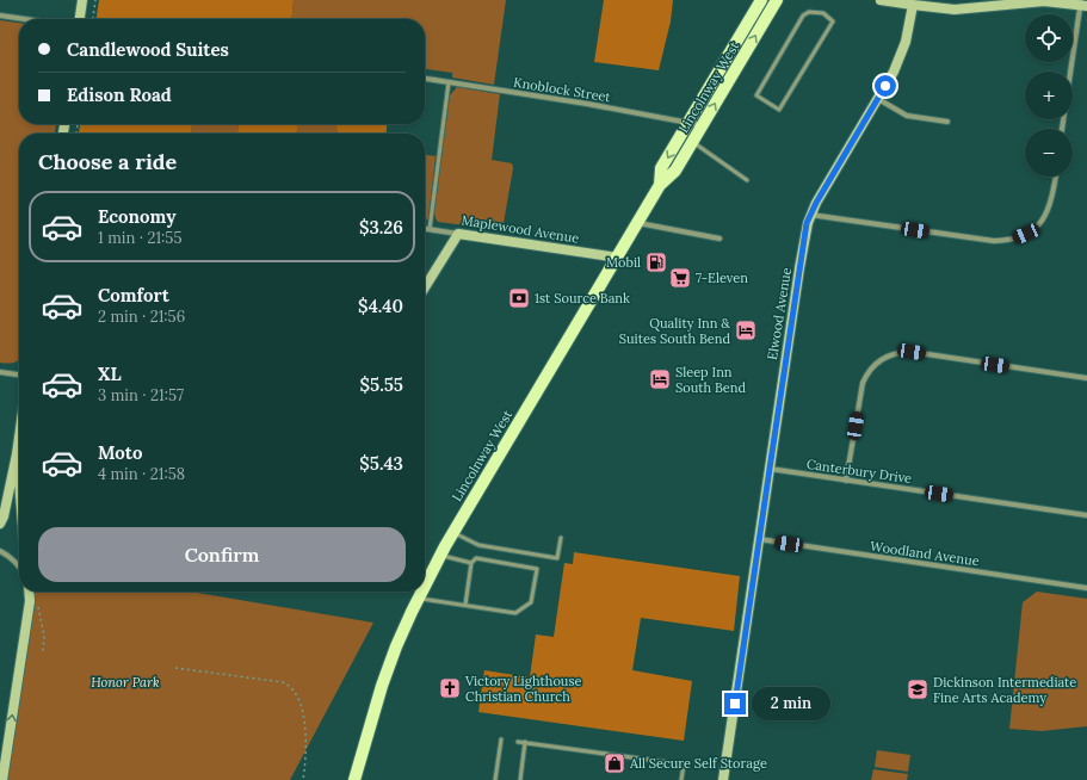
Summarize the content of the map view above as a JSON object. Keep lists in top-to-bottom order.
{
  "streets": {
    "main road": ["Lincolnway West"],
    "street": [
      "Knoblock Street",
      "Maplewood Avenue",
      "Elwood Avenue",
      "Canterbury Drive",
      "Woodland Avenue"
    ]
  },
  "crossings": [
    ["Lincolnway West", "Knoblock Street"],
    ["Lincolnway West", "Maplewood Avenue"],
    ["Elwood Avenue", "Canterbury Drive"],
    ["Elwood Avenue", "Woodland Avenue"]
  ],
  "parks": ["Honor Park"],
  "places": {
    "fuel station": ["Mobil"],
    "supermarket": ["7-Eleven"],
    "bank": ["1st Source Bank"],
    "hotel": ["Quality Inn & Suites South Bend", "Sleep Inn South Bend"],
    "church": ["Victory Lighthouse Christian Church"],
    "school or university": ["Dickinson Intermediate Fine Arts Academy"],
    "shop": ["All Secure Self Storage"]
  },
  "page": {
    "map_buttons": ["+", "−"],
    "banner": ["Candlewood Suites", "Edison Road"],
    "heading": "Choose a ride",
    "list": [
      {
        "name": "Economy",
        "note": "1 min · 21:55",
        "value": "$3.26"
      },
      {
        "name": "Comfort",
        "note": "2 min · 21:56",
        "value": "$4.40"
      },
      {
        "name": "XL",
        "note": "3 min · 21:57",
        "value": "$5.55"
      },
      {
        "name": "Moto",
        "note": "4 min · 21:58",
        "value": "$5.43"
      }
    ],
    "buttons": "Confirm",
    "bubble": "2 min"
  }
}
